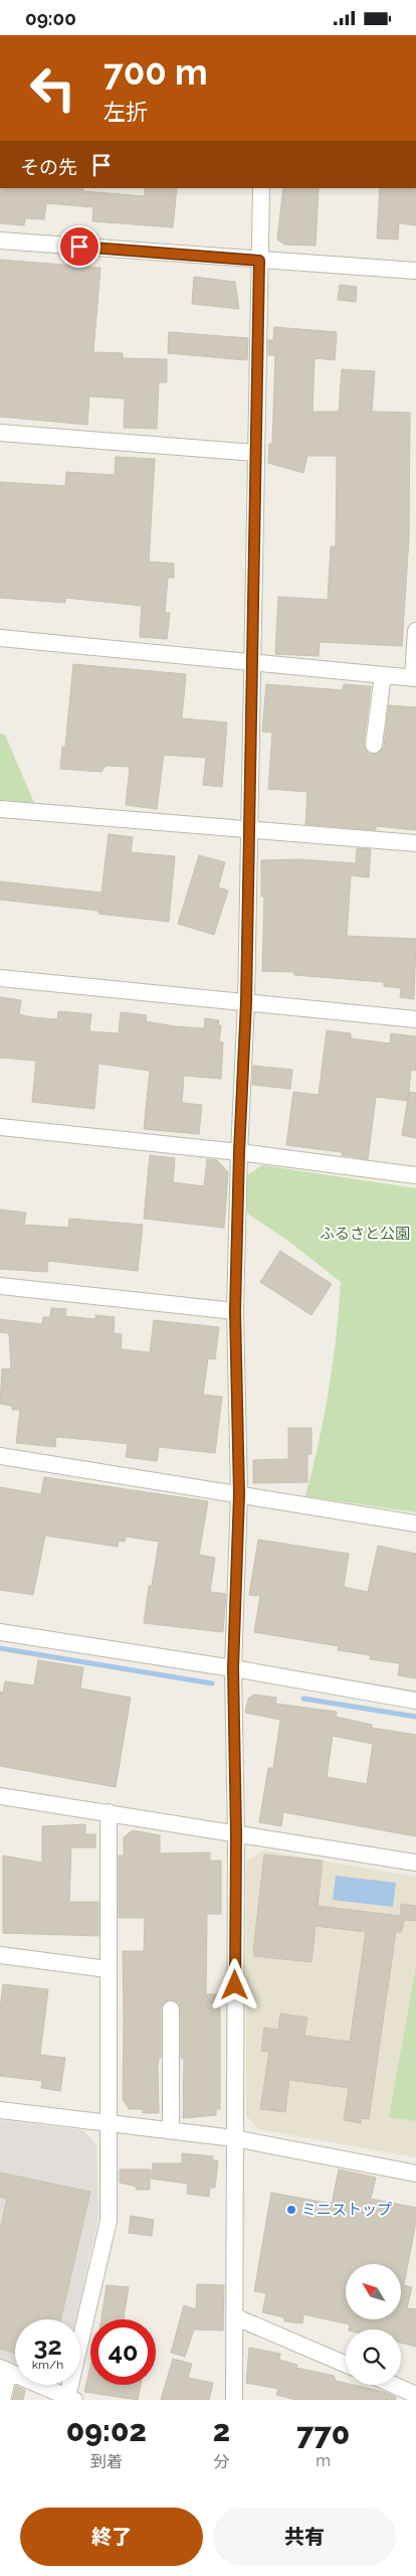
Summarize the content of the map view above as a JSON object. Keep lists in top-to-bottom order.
{
  "parks": ["ふるさと公園"],
  "places": ["ミニストップ"],
  "north": "top left",
  "page": {
    "status": "09:00",
    "turn": ["700 m", "左折"],
    "then": "その先",
    "speed": "32 km/h",
    "limit": "40",
    "eta": [
      "09:02",
      "到着",
      "2",
      "分",
      "770",
      "m"
    ],
    "buttons": ["終了", "共有"]
  }
}
